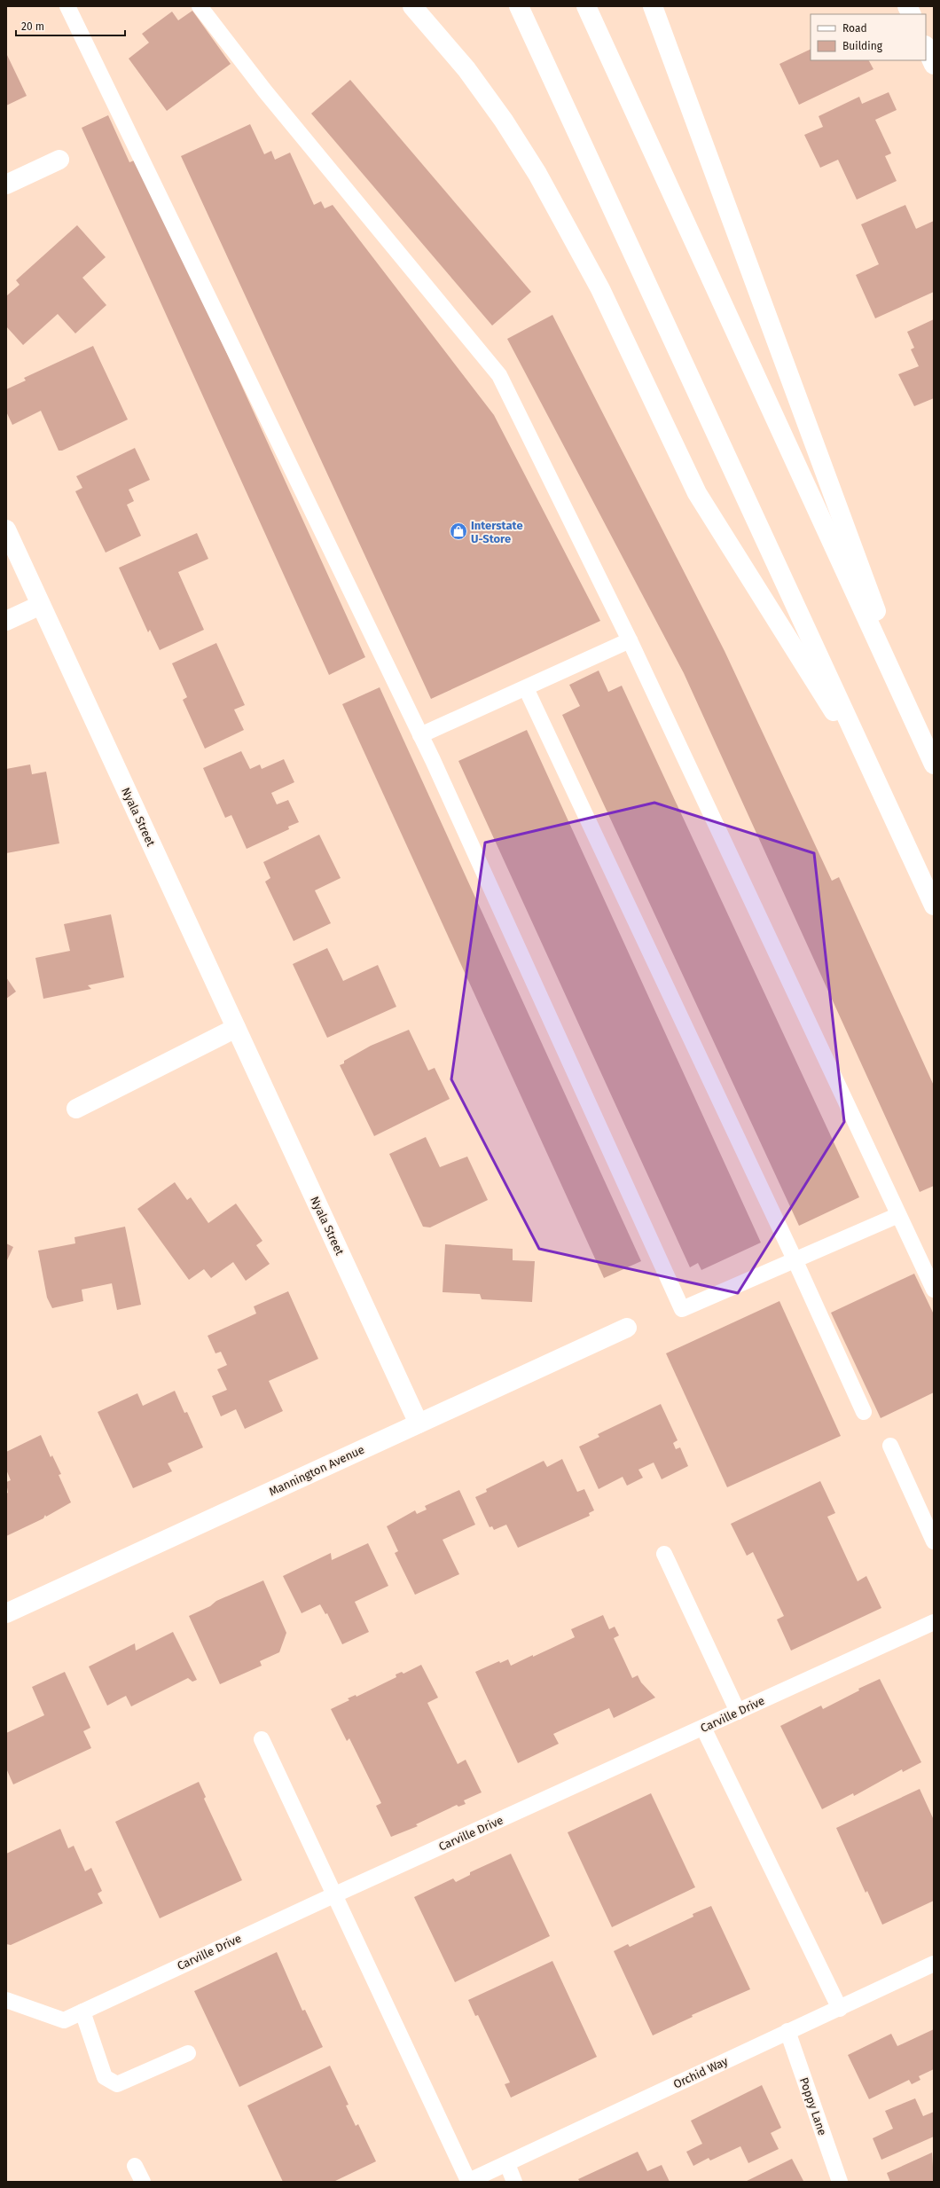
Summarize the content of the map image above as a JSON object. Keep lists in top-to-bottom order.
{
  "streets": {
    "main road": ["Nyala Street", "Mannington Avenue"],
    "lane": ["Carville Drive", "Orchid Way", "Poppy Lane"]
  },
  "crossings": [
    ["Nyala Street", "Mannington Avenue"],
    ["Orchid Way", "Poppy Lane"]
  ],
  "places": {
    "shop": ["Interstate U-Store"]
  },
  "legend": ["Road", "Building"],
  "scale_bar": "20 m"
}
